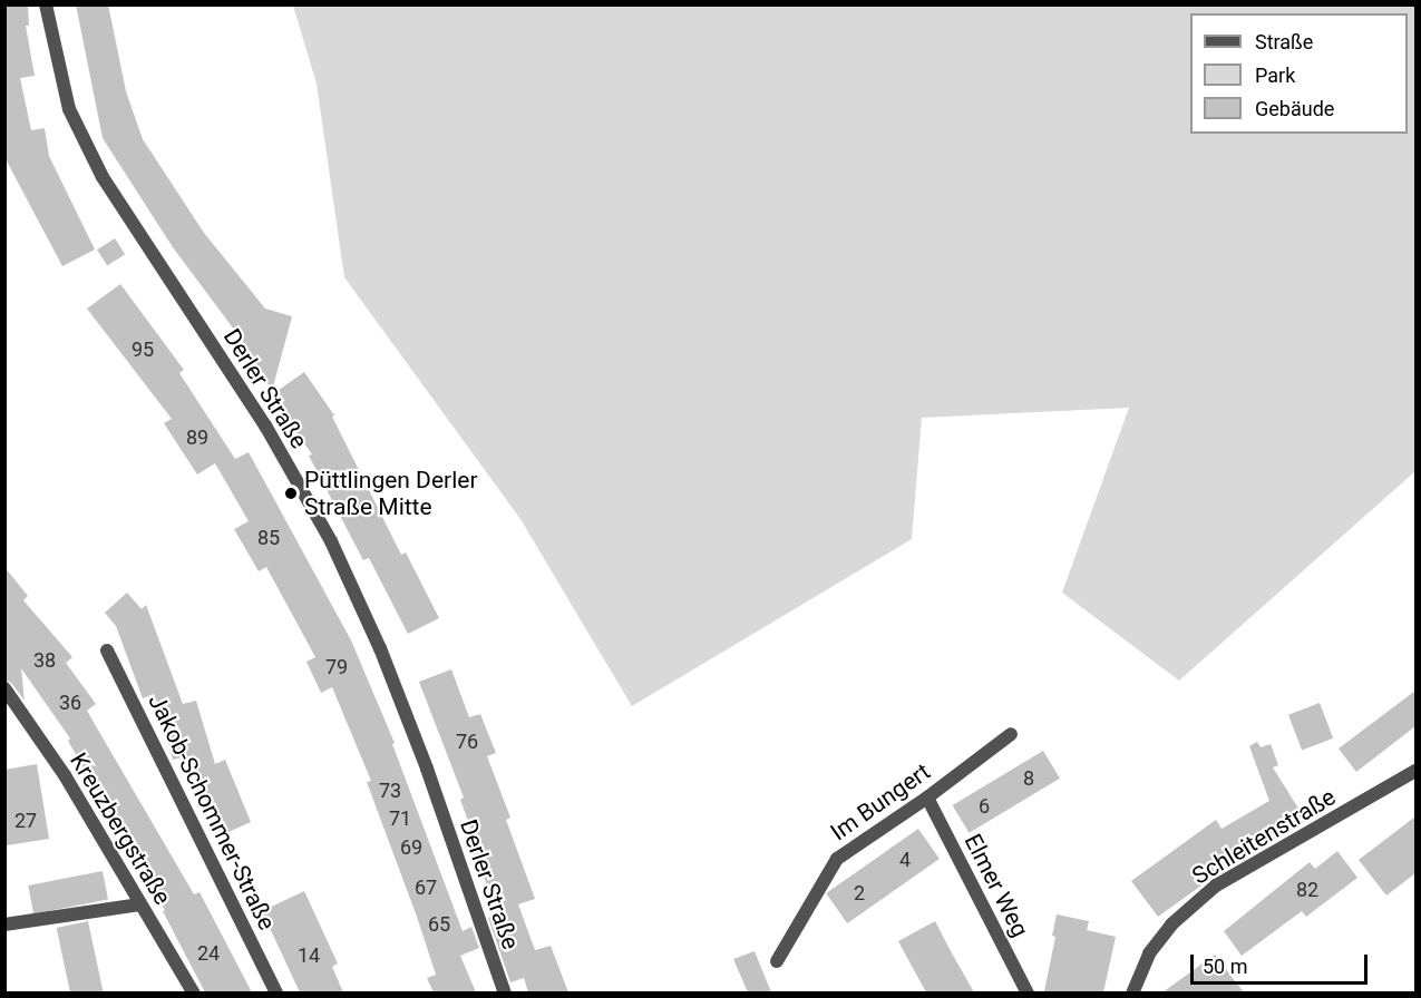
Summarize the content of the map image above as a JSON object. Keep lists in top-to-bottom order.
{
  "streets": {
    "street": [
      "Derler Straße",
      "Im Bungert",
      "Jakob-Schommer-Straße",
      "Kreuzbergstraße",
      "Schleitenstraße",
      "Elmer Weg"
    ]
  },
  "crossings": [
    ["Im Bungert", "Elmer Weg"]
  ],
  "places": ["Püttlingen Derler Straße Mitte"],
  "house_numbers": [
    "95",
    "89",
    "85",
    "38",
    "79",
    "36",
    "76",
    "8",
    "73",
    "6",
    "71",
    "27",
    "69",
    "4",
    "67",
    "82",
    "2",
    "65",
    "24",
    "14"
  ],
  "legend": ["Straße", "Park", "Gebäude"],
  "scale_bar": "50 m"
}
